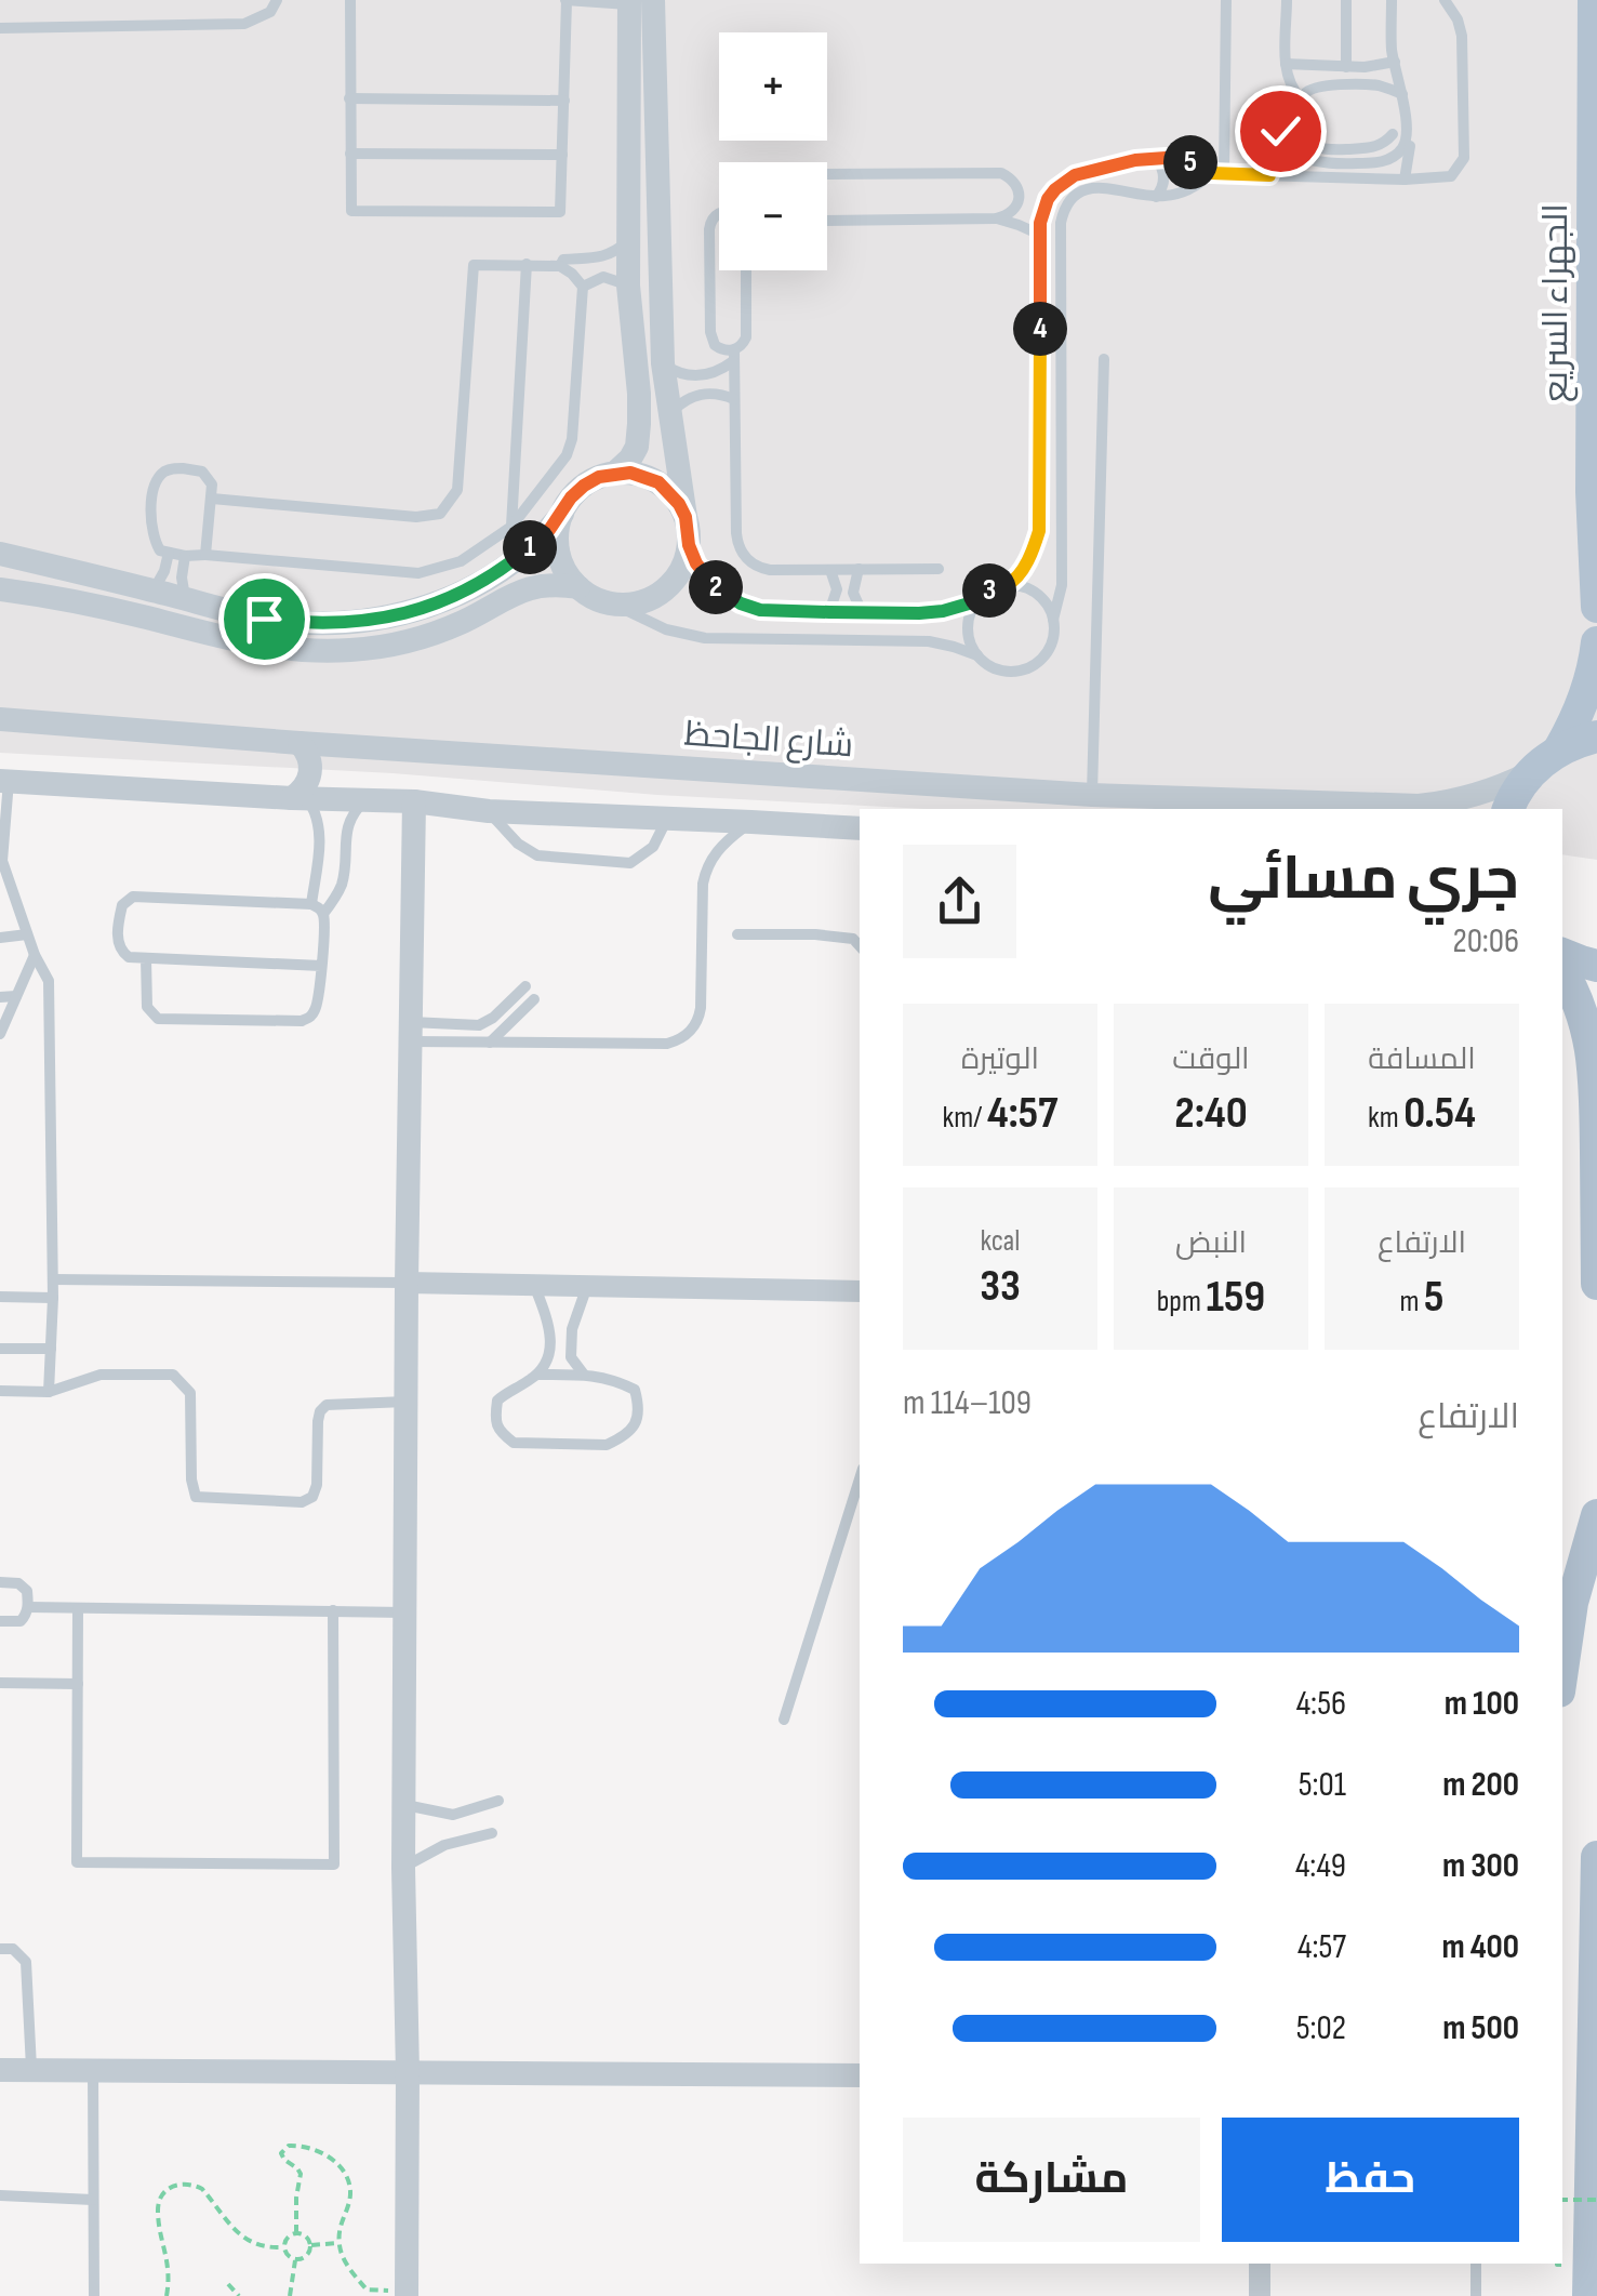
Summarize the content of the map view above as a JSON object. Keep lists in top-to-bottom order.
{
  "streets": {
    "main road": ["الجهراء السريع"],
    "street": ["شارع الجاحظ"]
  },
  "page": {
    "map_buttons": ["+", "−"],
    "pins": [
      "5",
      "4",
      "1",
      "2",
      "3"
    ],
    "heading": ["جري مسائي", "20:06"],
    "stats": [
      ["المسافة", "0.54 km"],
      ["الوقت", "2:40"],
      ["الوتيرة", "4:57 /km"],
      ["الارتفاع", "5 m"],
      ["النبض", "159 bpm"],
      ["kcal", "33"]
    ],
    "chart": ["الارتفاع", "109–114 m"],
    "list": [
      {
        "name": "100 m",
        "note": "4:56"
      },
      {
        "name": "200 m",
        "note": "5:01"
      },
      {
        "name": "300 m",
        "note": "4:49"
      },
      {
        "name": "400 m",
        "note": "4:57"
      },
      {
        "name": "500 m",
        "note": "5:02"
      }
    ],
    "buttons": ["حفظ", "مشاركة"]
  }
}
